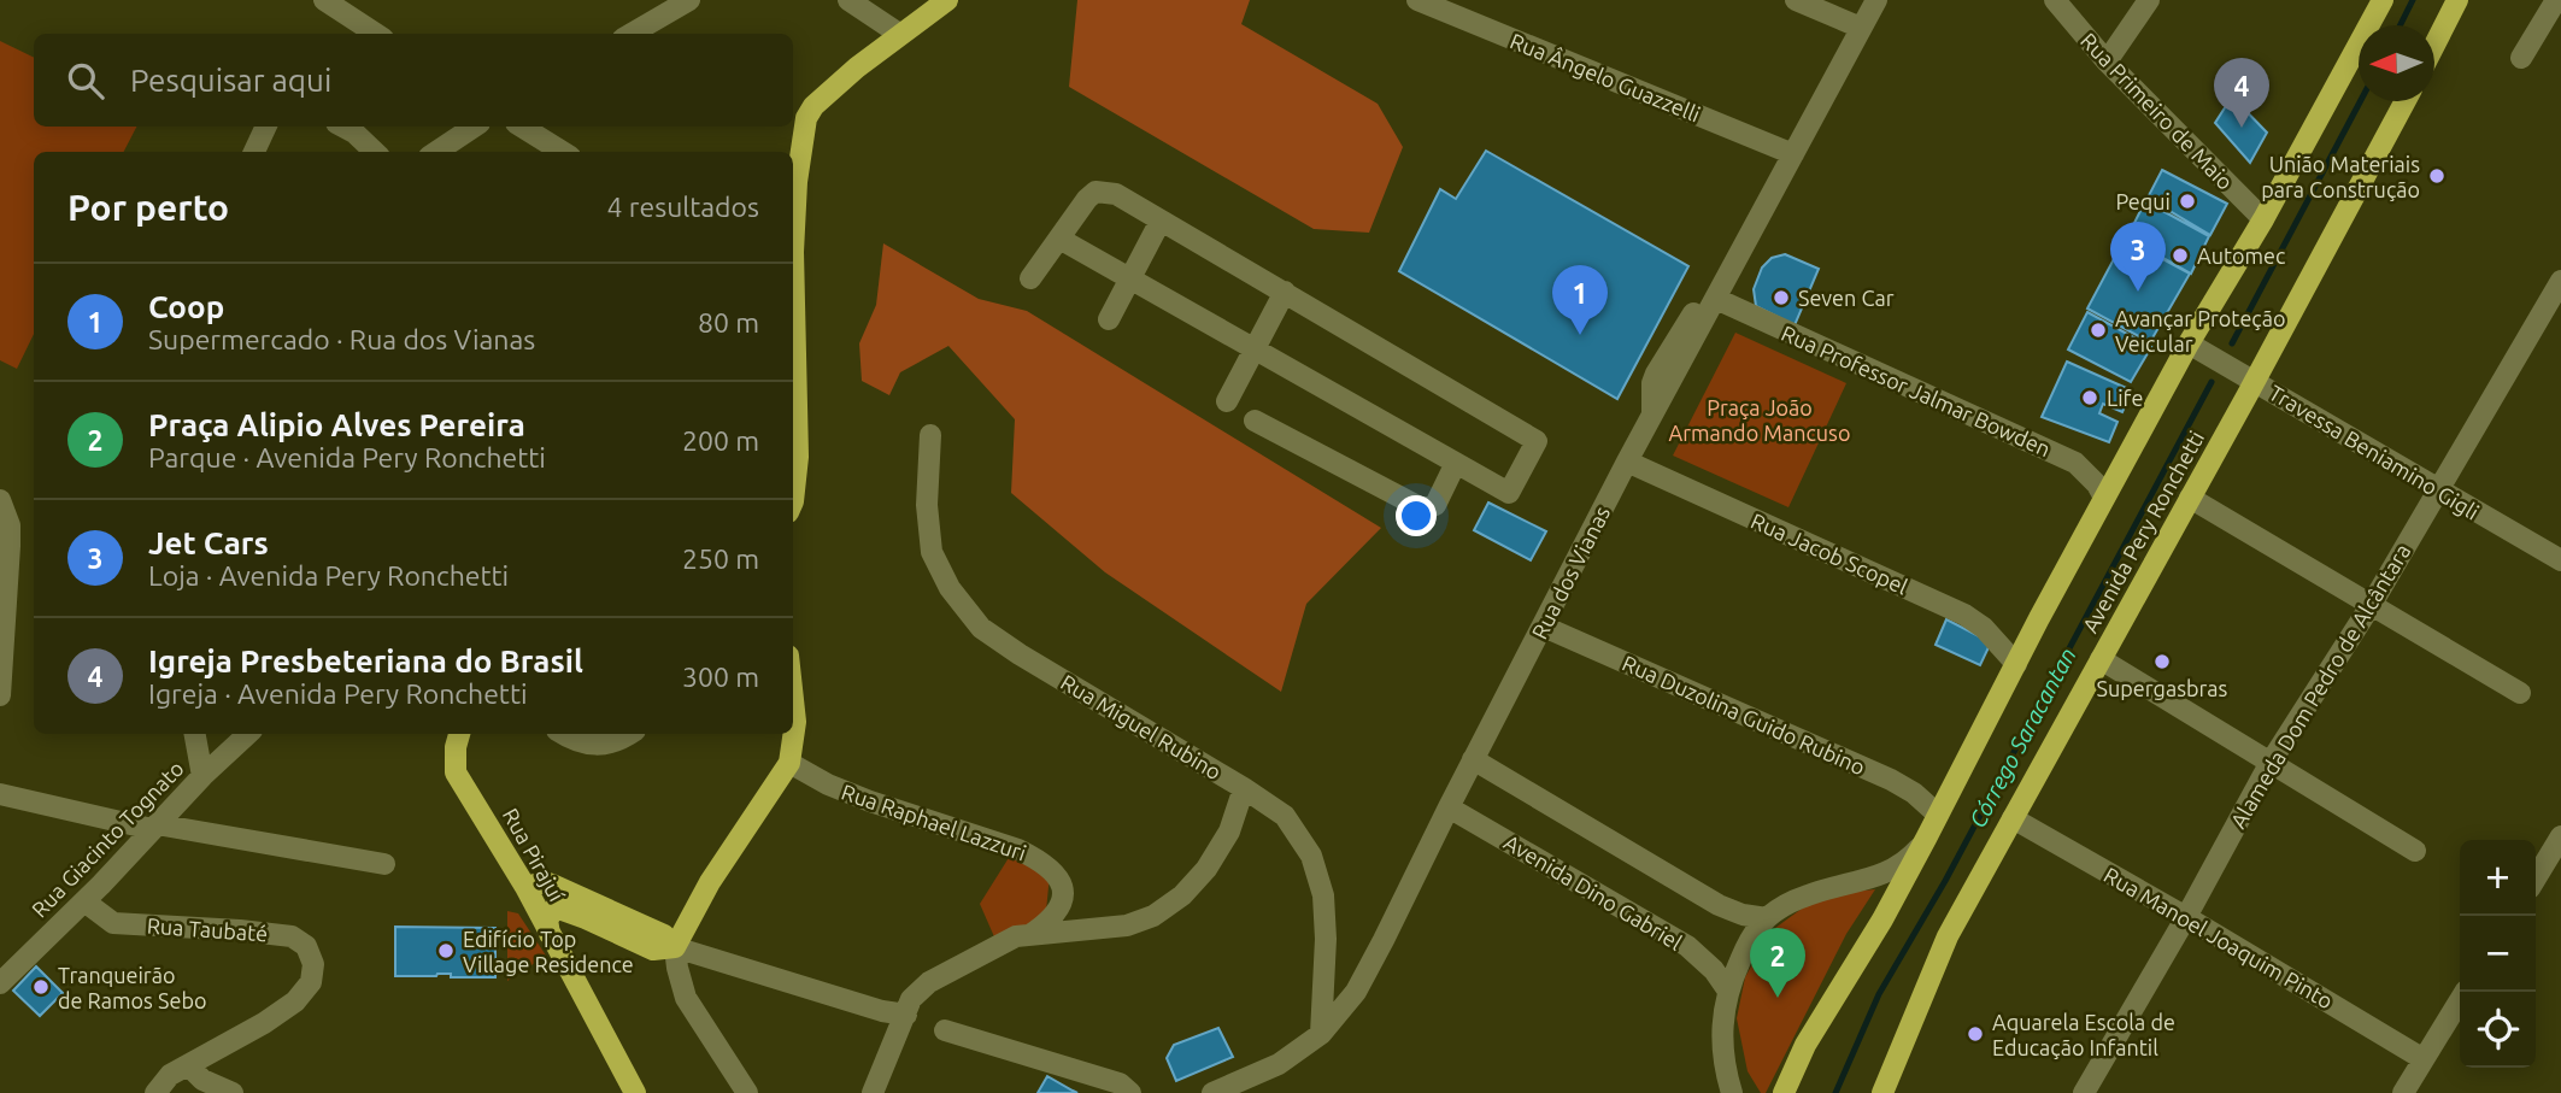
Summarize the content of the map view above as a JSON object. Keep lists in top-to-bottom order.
{
  "streets": {
    "main road": ["Avenida Pery Ronchetti", "Rua Pirajuí"],
    "street": [
      "Rua Ângelo Guazzelli",
      "Rua Primeiro de Maio",
      "Rua Professor Jalmar Bowden",
      "Travessa Beniamino Gigli",
      "Rua Jacob Scopel",
      "Rua dos Vianas",
      "Alameda Dom Pedro de Alcântara",
      "Rua Duzolina Guido Rubino",
      "Rua Miguel Rubino",
      "Rua Raphael Lazzuri",
      "Rua Giacinto Tognato",
      "Avenida Dino Gabriel",
      "Rua Taubaté",
      "Rua Manoel Joaquim Pinto"
    ]
  },
  "crossings": [
    ["Rua Ângelo Guazzelli", "Rua dos Vianas"],
    ["Rua Professor Jalmar Bowden", "Rua dos Vianas"],
    ["Travessa Beniamino Gigli", "Avenida Pery Ronchetti"],
    ["Travessa Beniamino Gigli", "Alameda Dom Pedro de Alcântara"],
    ["Avenida Pery Ronchetti", "Rua Manoel Joaquim Pinto"],
    ["Rua Jacob Scopel", "Rua dos Vianas"],
    ["Rua dos Vianas", "Rua Duzolina Guido Rubino"],
    ["Rua dos Vianas", "Rua Miguel Rubino"],
    ["Rua dos Vianas", "Avenida Dino Gabriel"],
    ["Alameda Dom Pedro de Alcântara", "Rua Manoel Joaquim Pinto"],
    ["Rua Giacinto Tognato", "Rua Taubaté"]
  ],
  "water": ["Córrego Saracantan"],
  "parks": ["Praça João Armando Mancuso"],
  "places": [
    "União Materiais para Construção",
    "Pequi",
    "Automec",
    "Seven Car",
    "Avançar Proteção Veicular",
    "Life",
    "Supergasbras",
    "Edifício Top Village Residence",
    "Tranqueirão de Ramos Sebo",
    "Aquarela Escola de Educação Infantil"
  ],
  "north": "left",
  "page": {
    "search": "Pesquisar aqui",
    "pins": [
      "4",
      "3",
      "1",
      "2"
    ],
    "heading": ["Por perto", "4 resultados"],
    "list": [
      {
        "mark": "1",
        "name": "Coop",
        "note": "Supermercado · Rua dos Vianas",
        "value": "80 m"
      },
      {
        "mark": "2",
        "name": "Praça Alipio Alves Pereira",
        "note": "Parque · Avenida Pery Ronchetti",
        "value": "200 m"
      },
      {
        "mark": "3",
        "name": "Jet Cars",
        "note": "Loja · Avenida Pery Ronchetti",
        "value": "250 m"
      },
      {
        "mark": "4",
        "name": "Igreja Presbeteriana do Brasil",
        "note": "Igreja · Avenida Pery Ronchetti",
        "value": "300 m"
      }
    ],
    "map_buttons": ["+", "−"]
  }
}
